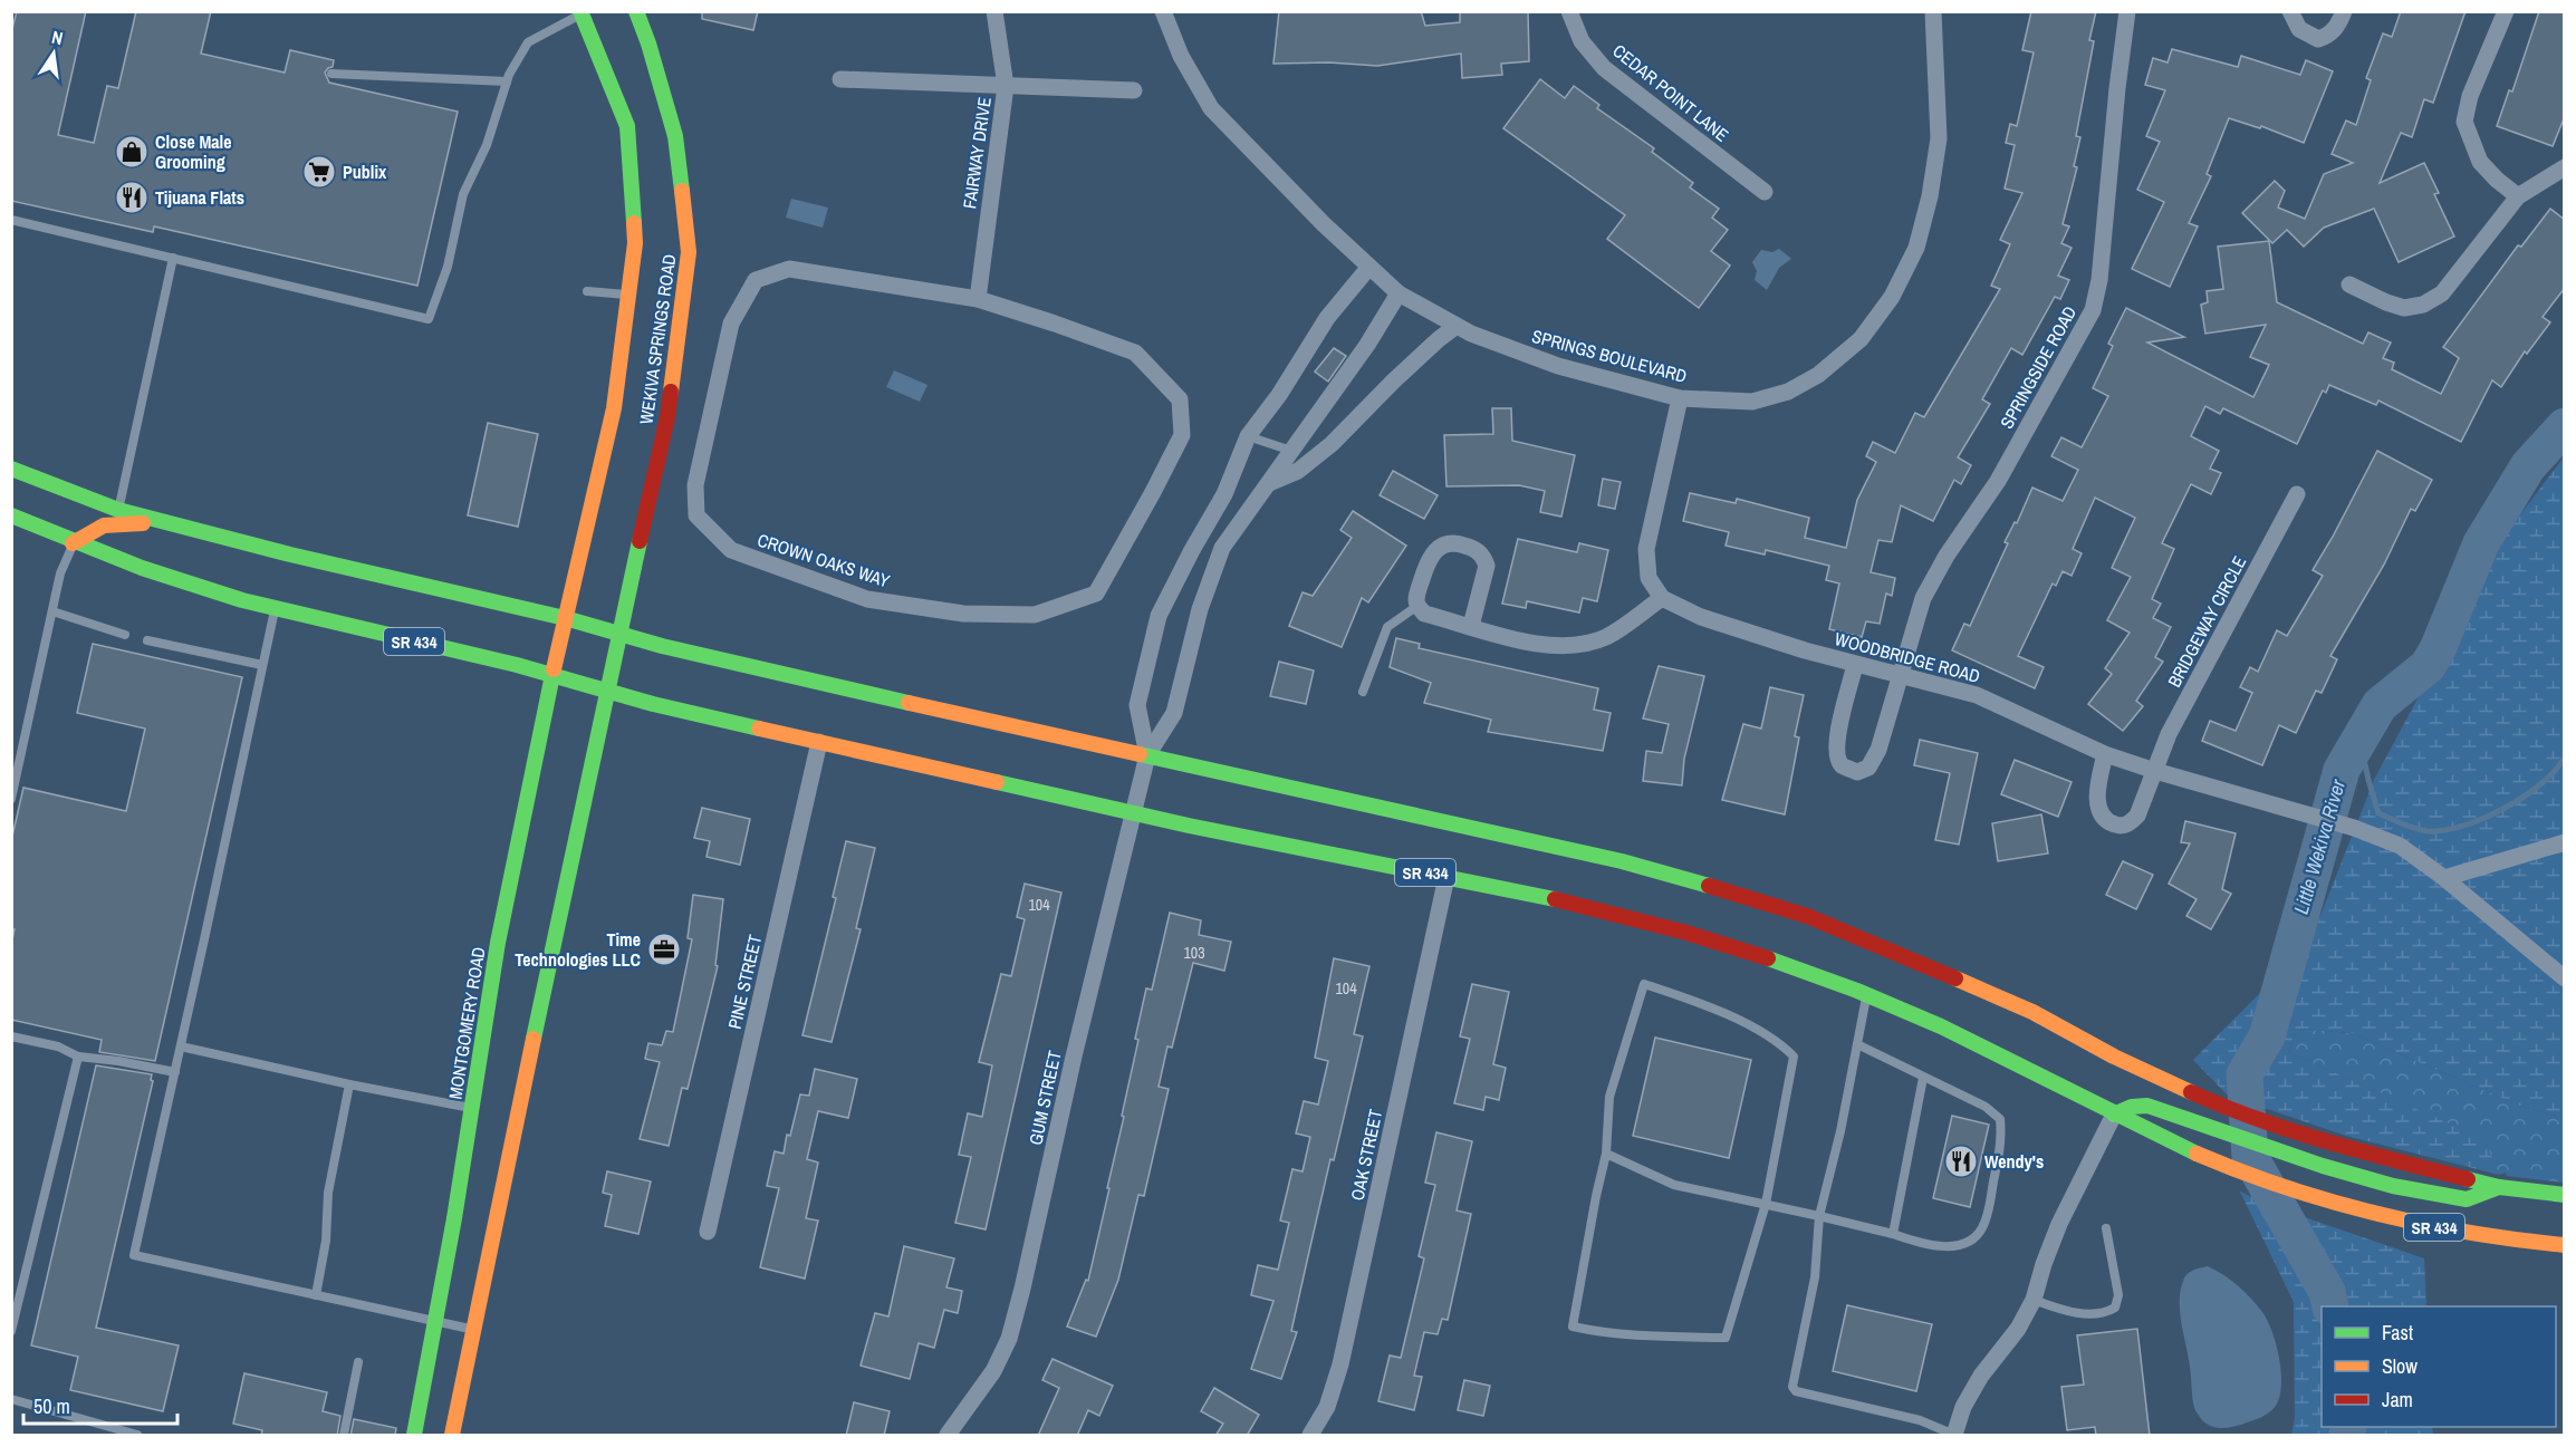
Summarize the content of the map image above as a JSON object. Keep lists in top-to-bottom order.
{
  "streets": {
    "main road": ["WEKIVA SPRINGS ROAD", "SR 434", "MONTGOMERY ROAD"],
    "street": [
      "CEDAR POINT LANE",
      "FAIRWAY DRIVE",
      "SPRINGS BOULEVARD",
      "SPRINGSIDE ROAD",
      "CROWN OAKS WAY",
      "BRIDGEWAY CIRCLE",
      "WOODBRIDGE ROAD",
      "PINE STREET",
      "GUM STREET",
      "OAK STREET"
    ]
  },
  "crossings": [
    ["FAIRWAY DRIVE", "CROWN OAKS WAY"],
    ["WEKIVA SPRINGS ROAD", "MONTGOMERY ROAD"],
    ["SPRINGSIDE ROAD", "WOODBRIDGE ROAD"],
    ["BRIDGEWAY CIRCLE", "WOODBRIDGE ROAD"],
    ["SR 434", "PINE STREET"],
    ["SR 434", "MONTGOMERY ROAD"],
    ["SR 434", "GUM STREET"],
    ["SR 434", "OAK STREET"]
  ],
  "water": ["Little Wekiva River"],
  "places": {
    "shop": ["Close Male Grooming"],
    "supermarket": ["Publix"],
    "restaurant": ["Tijuana Flats", "Wendy's"],
    "office": ["Time Technologies LLC"]
  },
  "house_numbers": ["104", "103", "104"],
  "legend": ["Fast", "Slow", "Jam"],
  "scale_bar": "50 m",
  "north": "top"
}
